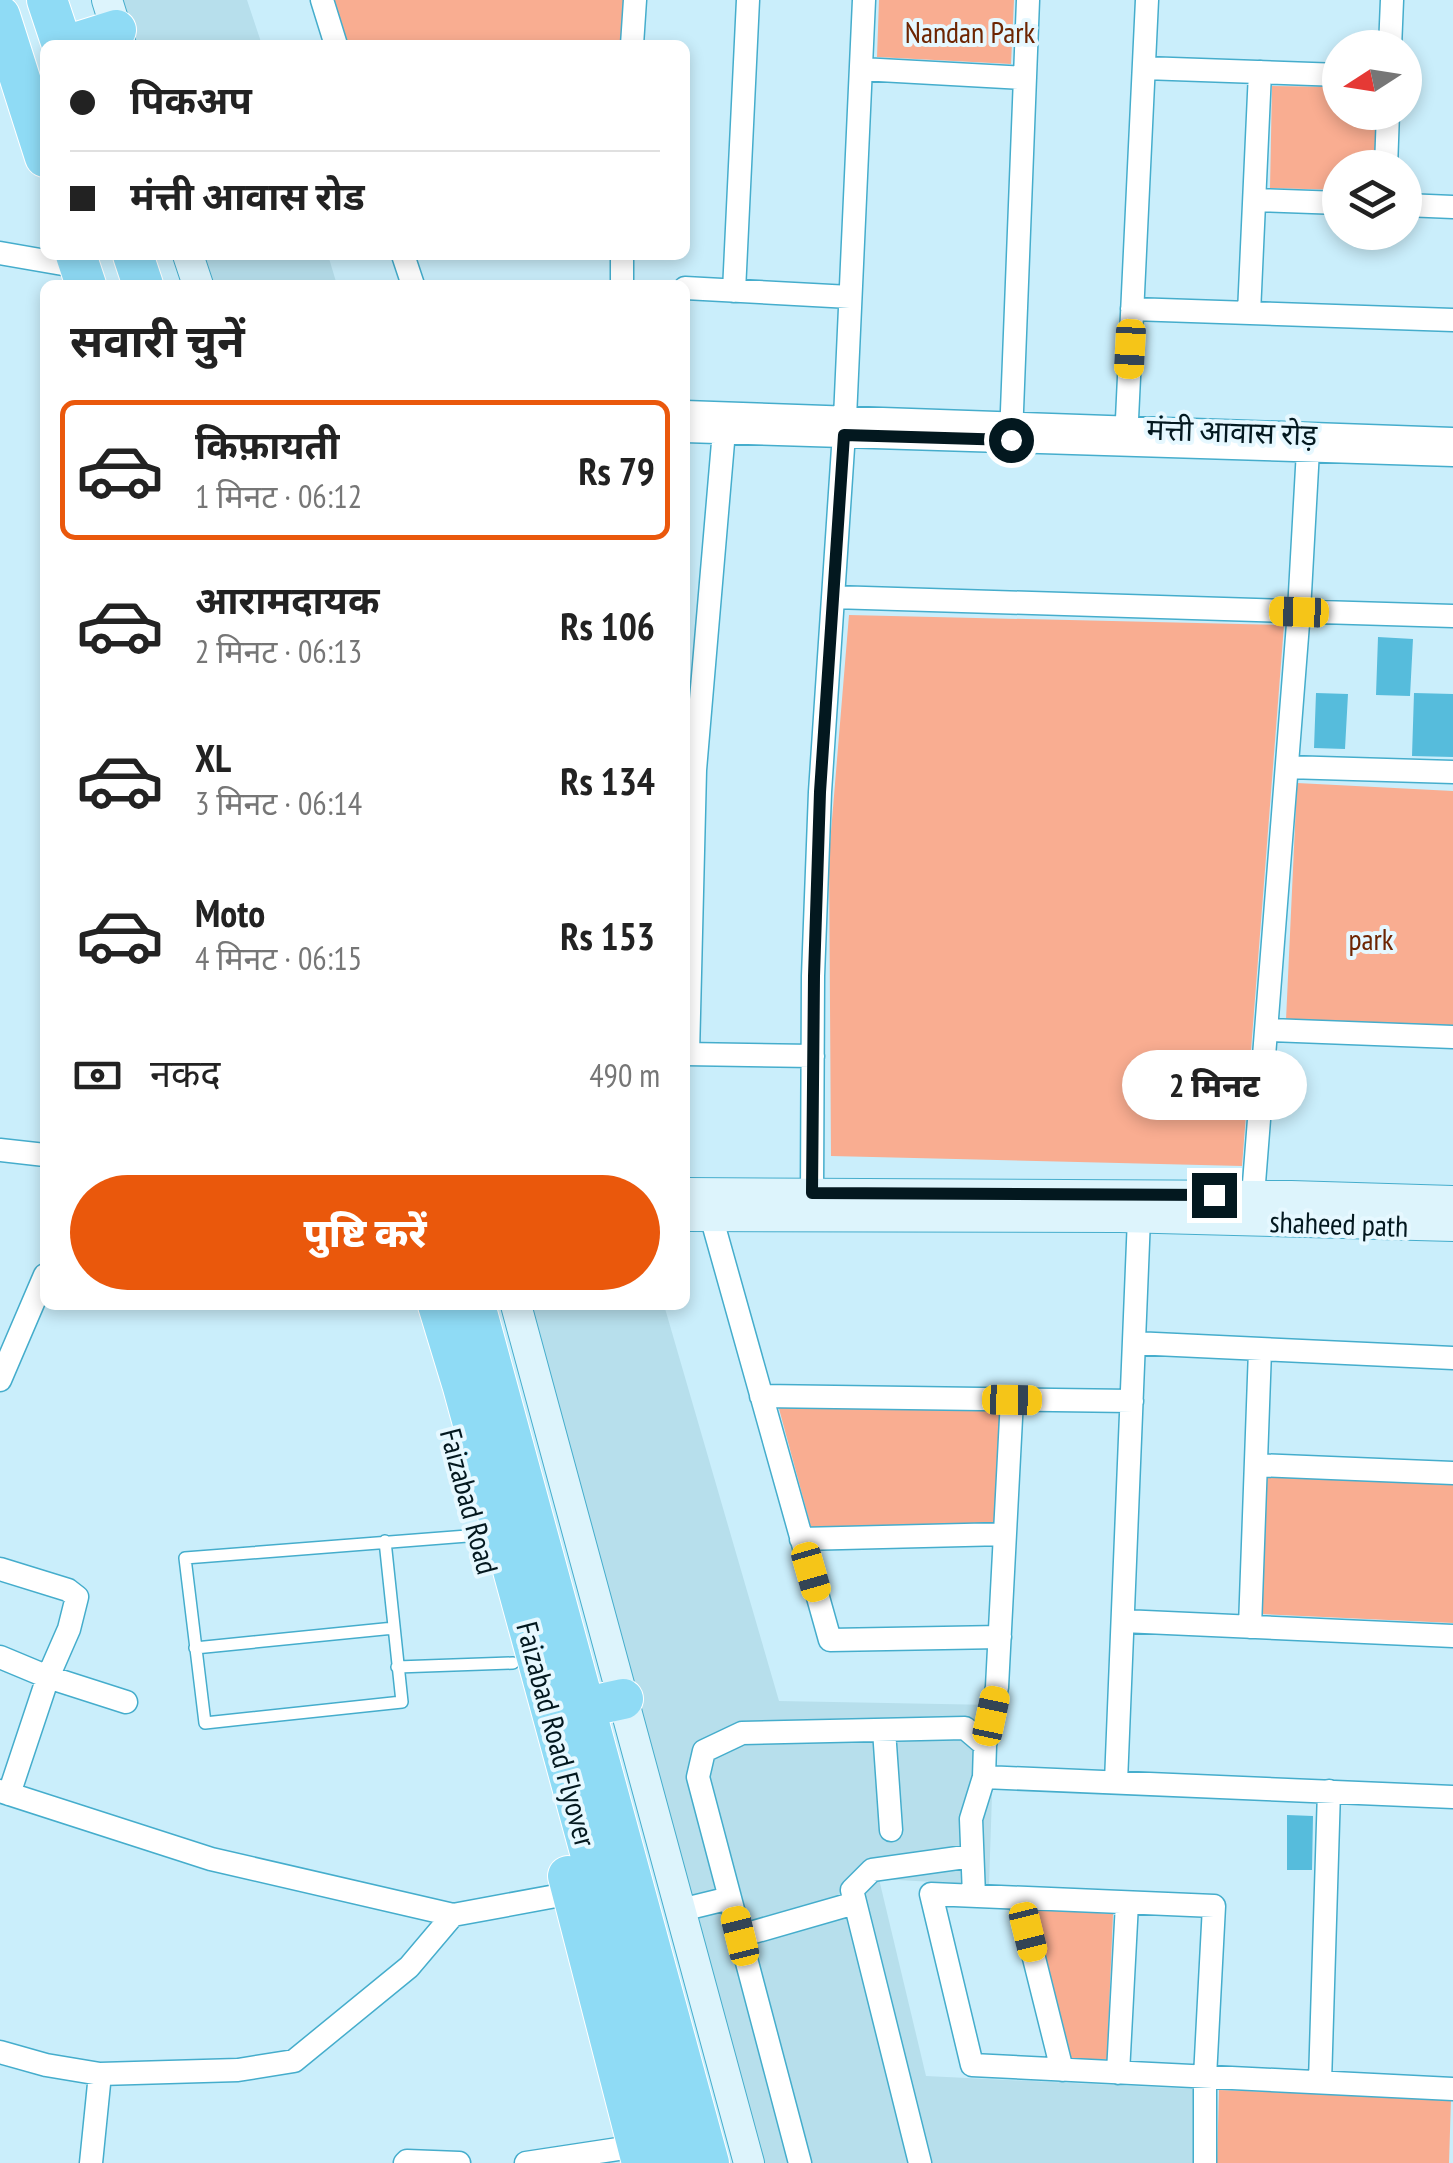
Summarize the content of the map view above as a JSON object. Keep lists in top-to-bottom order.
{
  "streets": {
    "highway": ["Faizabad Road", "Faizabad Road Flyover"],
    "street": ["मंत्ती आवास रोड़", "shaheed path"]
  },
  "parks": ["Nandan Park", "park"],
  "north": "left",
  "page": {
    "banner": ["पिकअप", "मंत्ती आवास रोड"],
    "heading": "सवारी चुनें",
    "list": [
      {
        "name": "किफ़ायती",
        "note": "1 मिनट · 06:12",
        "value": "Rs 79"
      },
      {
        "name": "आरामदायक",
        "note": "2 मिनट · 06:13",
        "value": "Rs 106"
      },
      {
        "name": "XL",
        "note": "3 मिनट · 06:14",
        "value": "Rs 134"
      },
      {
        "name": "Moto",
        "note": "4 मिनट · 06:15",
        "value": "Rs 153"
      }
    ],
    "pay": ["नकद", "490 m"],
    "bubble": "2 मिनट",
    "buttons": "पुष्टि करें"
  }
}
